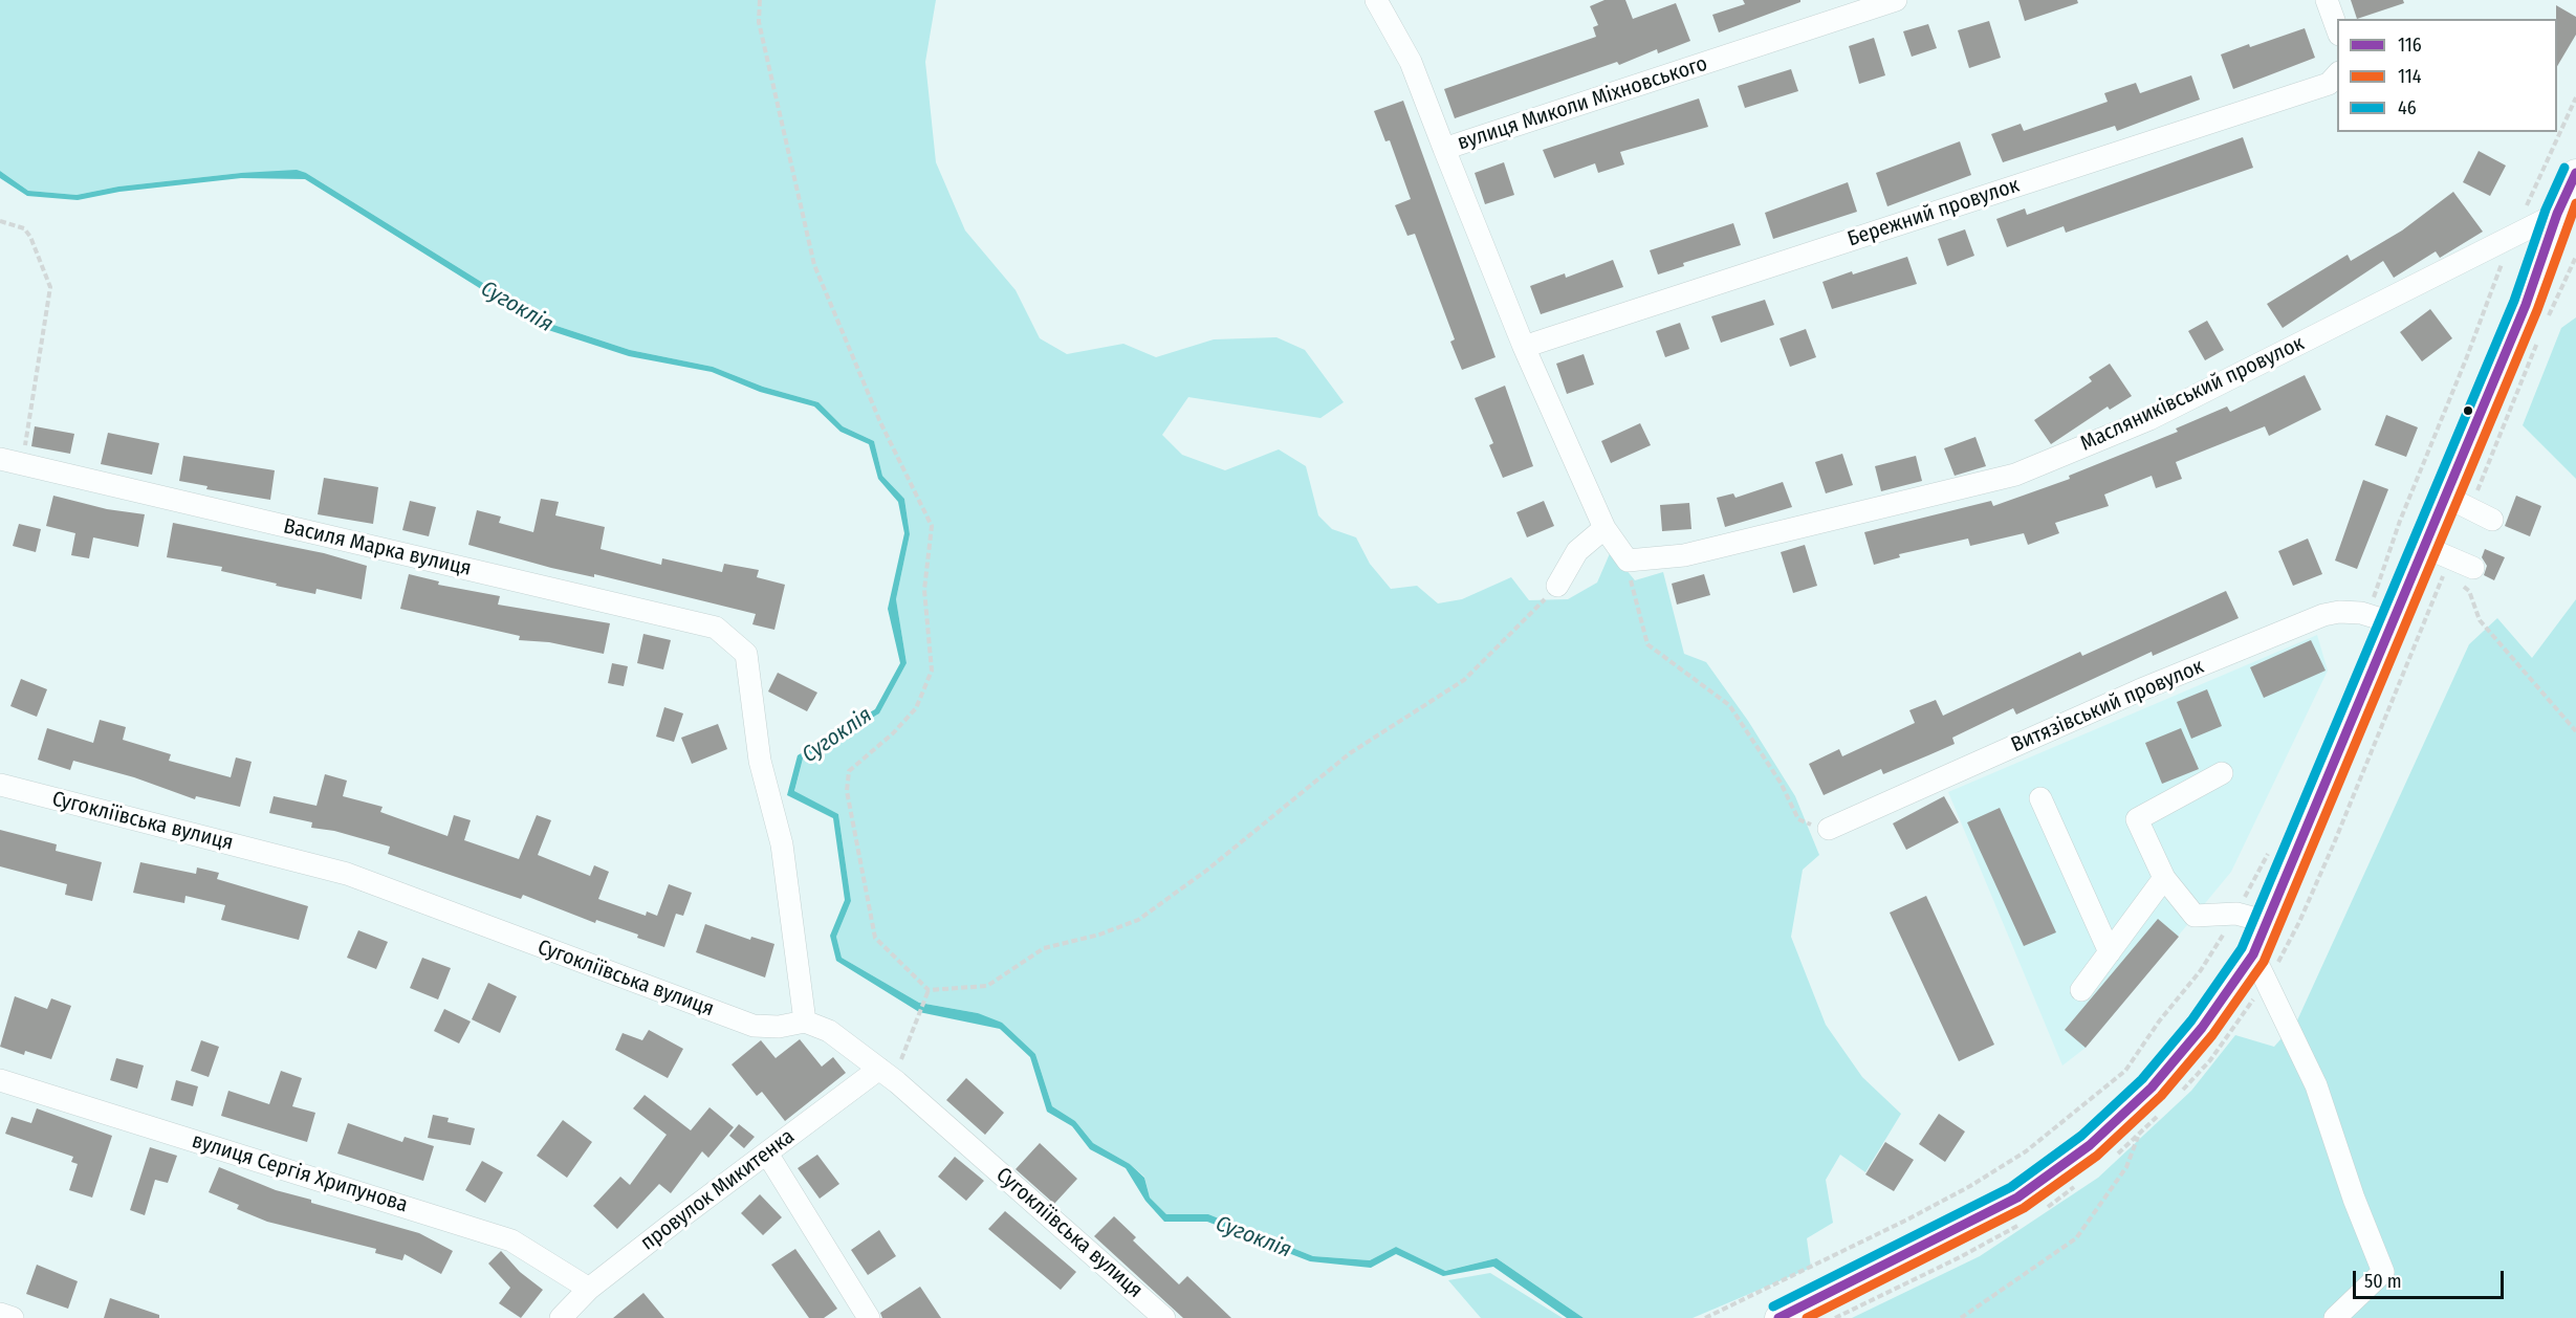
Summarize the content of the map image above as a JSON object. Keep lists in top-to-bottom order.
{
  "streets": {
    "street": [
      "вулиця Миколи Міхновського",
      "Бережний провулок",
      "Масляниківський провулок",
      "Василя Марка вулиця",
      "Витязівський провулок",
      "Сугокліївська вулиця",
      "вулиця Сергія Хрипунова",
      "провулок Микитенка"
    ]
  },
  "crossings": [
    ["вулиця Миколи Міхновського", "Бережний провулок"],
    ["Василя Марка вулиця", "Сугокліївська вулиця"],
    ["Сугокліївська вулиця", "провулок Микитенка"],
    ["вулиця Сергія Хрипунова", "провулок Микитенка"]
  ],
  "water": ["Сугоклія"],
  "lines": ["transit line 46", "transit line 116", "transit line 114"],
  "legend": ["116", "114", "46"],
  "scale_bar": "50 m"
}
